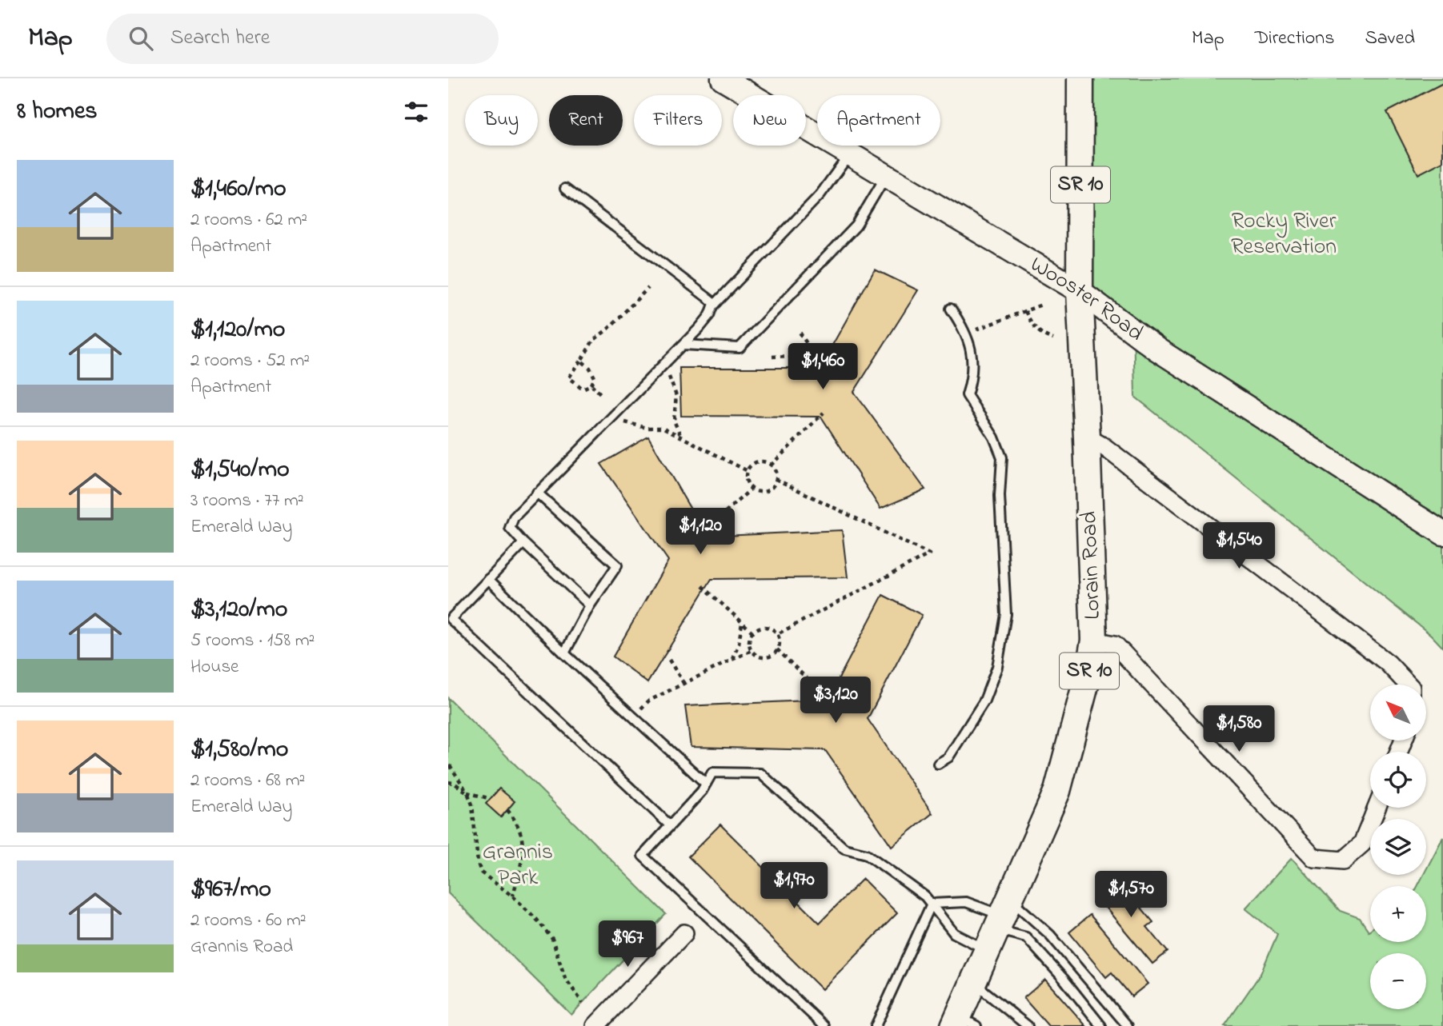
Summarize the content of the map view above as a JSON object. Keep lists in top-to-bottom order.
{
  "streets": {
    "main road": ["SR 10", "Lorain Road"],
    "street": ["Wooster Road"]
  },
  "crossings": [
    ["Wooster Road", "Lorain Road"]
  ],
  "parks": ["Rocky River Reservation", "Grannis Park"],
  "north": "top left",
  "page": {
    "header": "Map",
    "search": "Search here",
    "nav": ["Map", "Directions", "Saved"],
    "heading": "8 homes",
    "chip": [
      "Buy",
      "Rent",
      "Filters",
      "New",
      "Apartment"
    ],
    "list": [
      {
        "name": "$1,460/mo",
        "note": "2 rooms · 62 m² · Apartment"
      },
      {
        "name": "$1,120/mo",
        "note": "2 rooms · 52 m² · Apartment"
      },
      {
        "name": "$1,540/mo",
        "note": "3 rooms · 77 m² · Emerald Way"
      },
      {
        "name": "$3,120/mo",
        "note": "5 rooms · 158 m² · House"
      },
      {
        "name": "$1,580/mo",
        "note": "2 rooms · 68 m² · Emerald Way"
      },
      {
        "name": "$967/mo",
        "note": "2 rooms · 60 m² · Grannis Road"
      }
    ],
    "price": [
      "$1,460",
      "$1,120",
      "$1,540",
      "$3,120",
      "$1,580",
      "$1,970",
      "$1,570",
      "$967"
    ],
    "map_buttons": ["+", "−"]
  }
}
